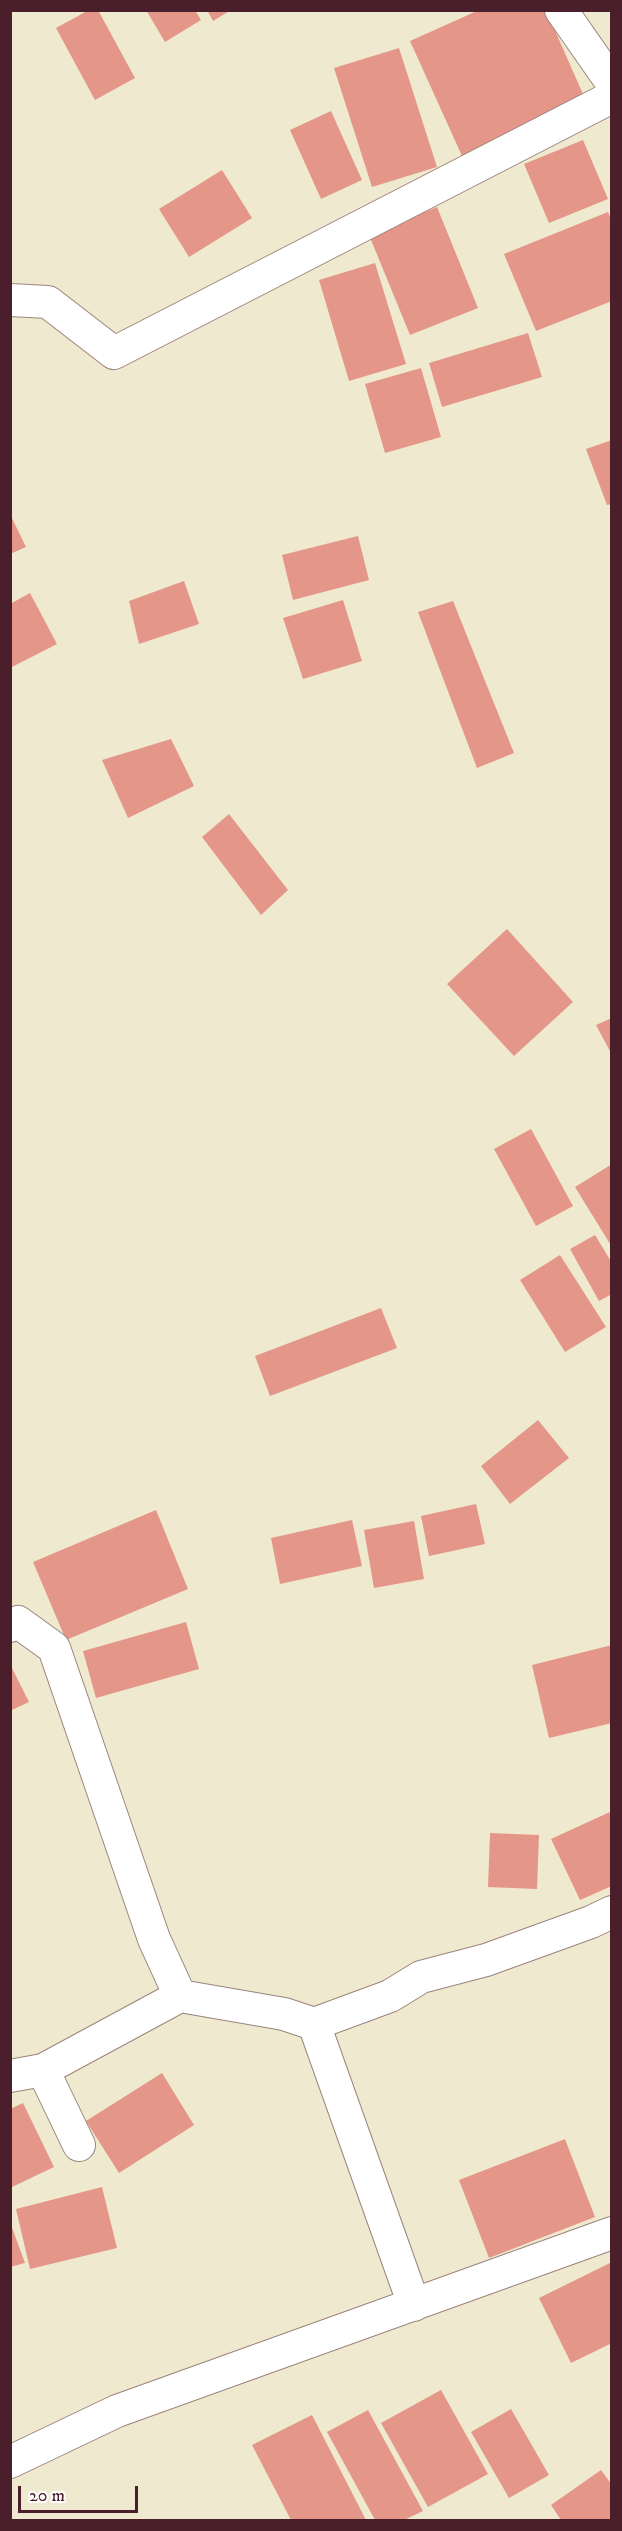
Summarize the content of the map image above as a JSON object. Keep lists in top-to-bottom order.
{
  "scale_bar": "20 m"
}
